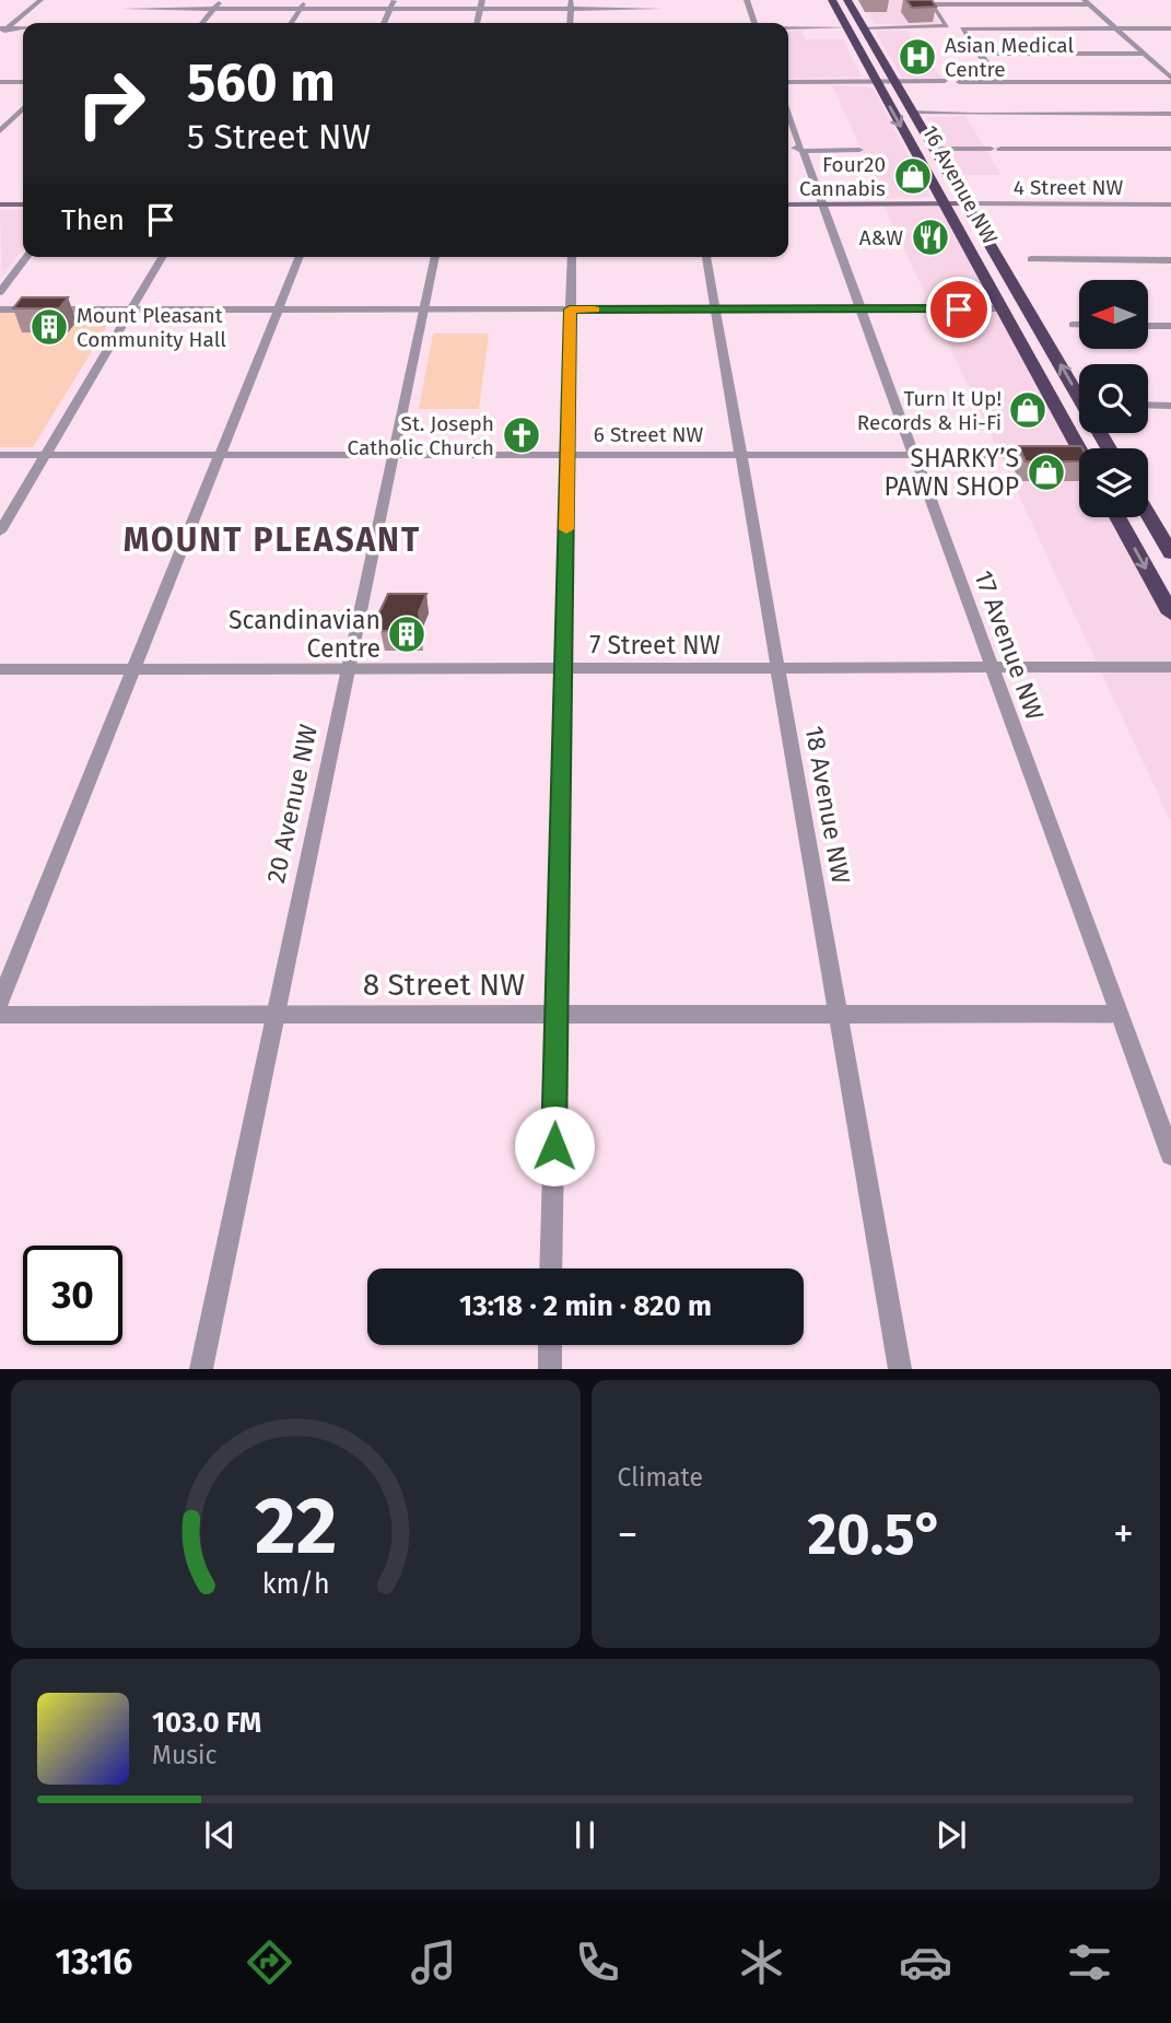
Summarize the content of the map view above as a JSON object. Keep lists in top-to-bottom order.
{
  "streets": {
    "highway": ["16 Avenue NW"],
    "main road": ["4 Street NW"],
    "street": [
      "6 Street NW",
      "7 Street NW",
      "17 Avenue NW",
      "20 Avenue NW",
      "18 Avenue NW",
      "8 Street NW"
    ]
  },
  "crossings": [
    ["16 Avenue NW", "4 Street NW"],
    ["4 Street NW", "17 Avenue NW"],
    ["6 Street NW", "17 Avenue NW"],
    ["6 Street NW", "20 Avenue NW"],
    ["6 Street NW", "18 Avenue NW"],
    ["7 Street NW", "17 Avenue NW"],
    ["7 Street NW", "20 Avenue NW"],
    ["7 Street NW", "18 Avenue NW"],
    ["17 Avenue NW", "8 Street NW"],
    ["20 Avenue NW", "8 Street NW"],
    ["18 Avenue NW", "8 Street NW"]
  ],
  "districts": ["MOUNT PLEASANT"],
  "places": {
    "hospital": ["Asian Medical Centre"],
    "shop": ["Four20 Cannabis", "Turn It Up! Records & Hi-Fi", "SHARKY’S PAWN SHOP"],
    "restaurant": ["A&W"],
    "building": ["Mount Pleasant Community Hall", "Scandinavian Centre"],
    "church": ["St. Joseph Catholic Church"]
  },
  "north": "left",
  "page": {
    "turn": ["560 m", "5 Street NW"],
    "then": "Then",
    "limit": "30",
    "trip": "13:18 · 2 min · 820 m",
    "tile": "Climate",
    "heat": ["−", "20.5°", "+"],
    "song": ["103.0 FM", "Music"],
    "tabs": "13:16",
    "gauge": ["22", "km/h"]
  }
}
